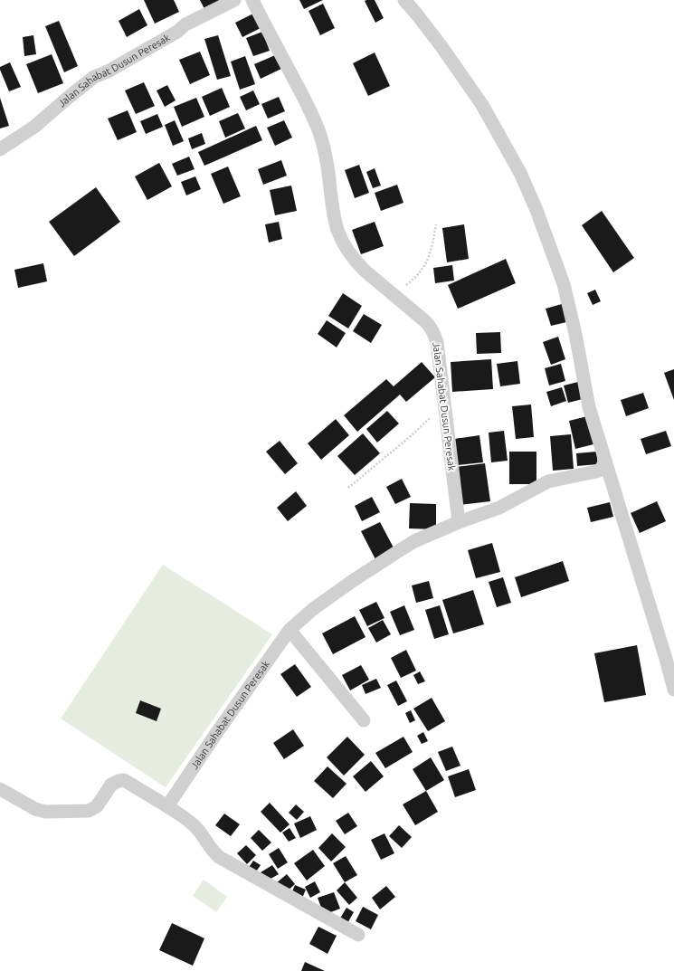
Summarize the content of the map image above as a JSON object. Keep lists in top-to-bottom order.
{
  "streets": {
    "street": ["Jalan Sahabat Dusun Peresak"]
  }
}
